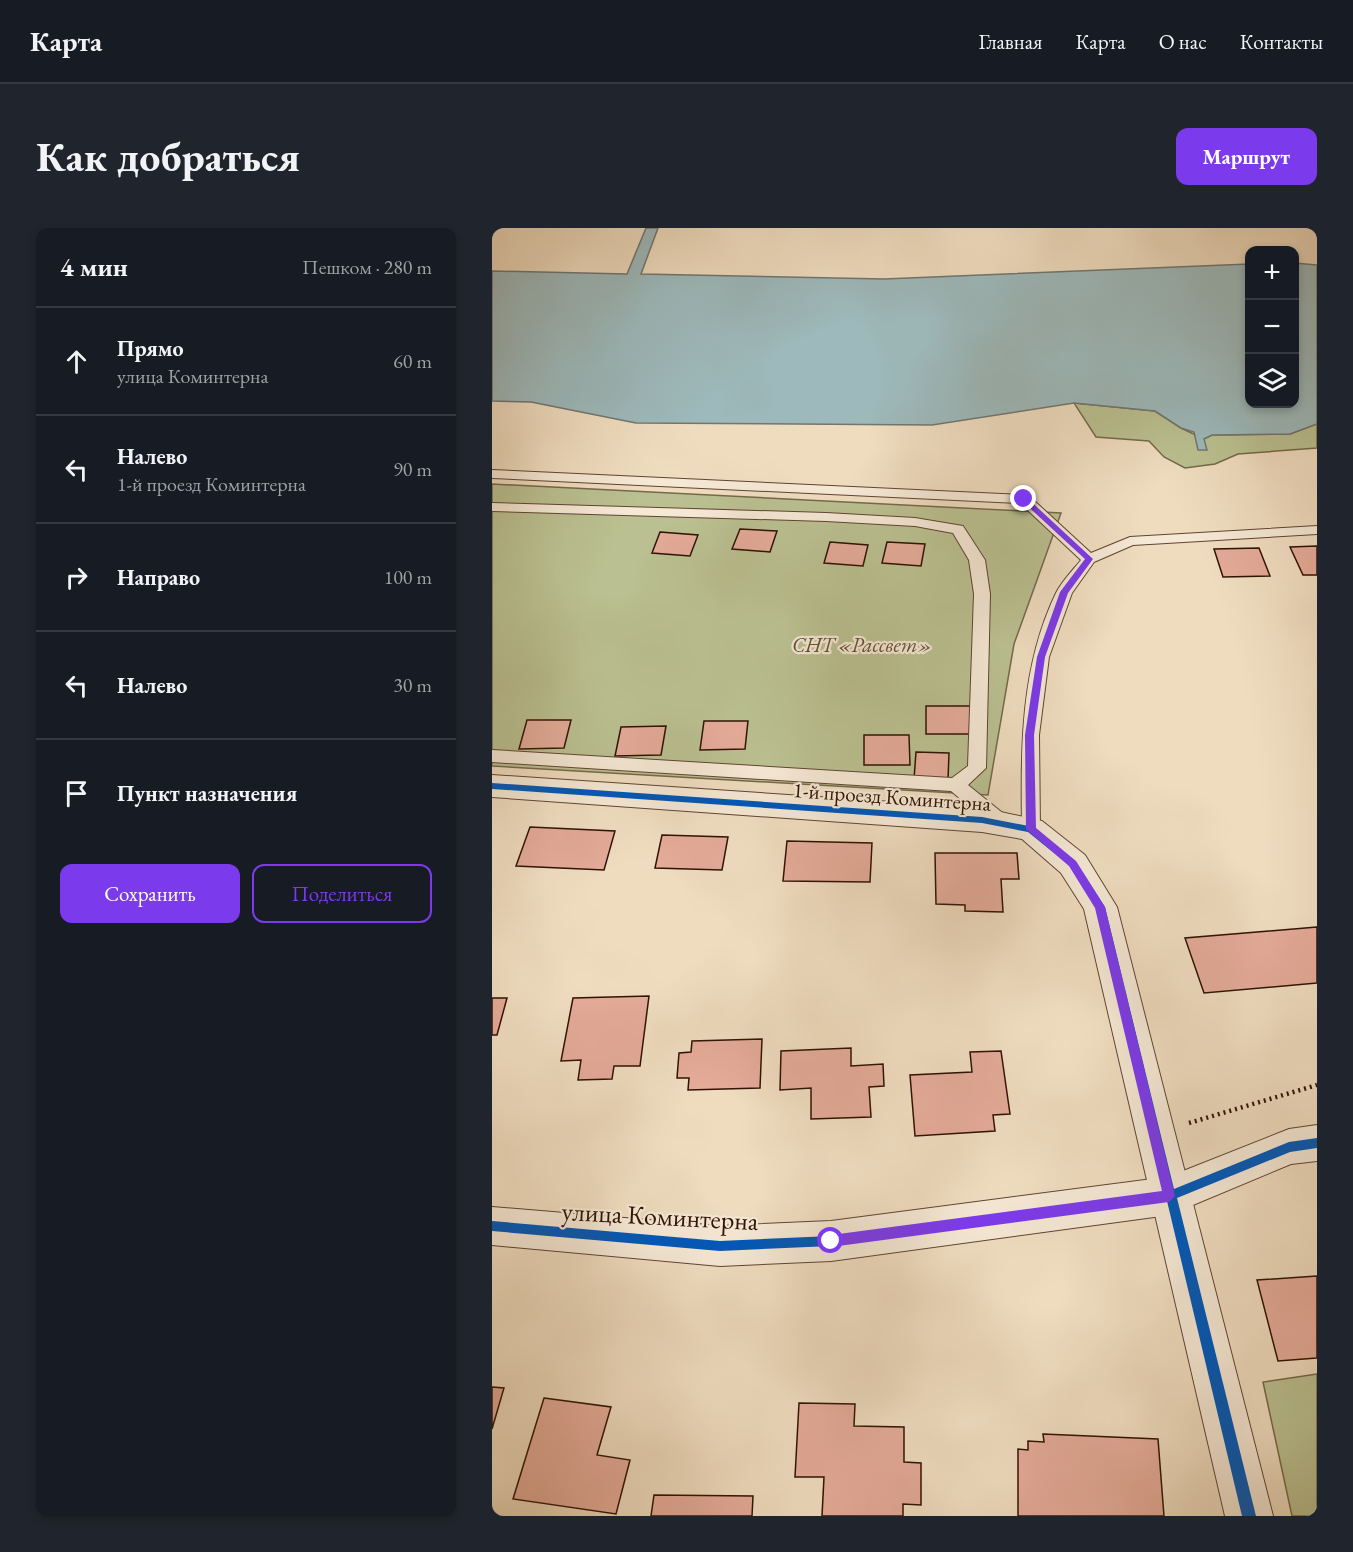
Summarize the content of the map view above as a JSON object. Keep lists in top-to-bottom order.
{
  "streets": {
    "street": ["1-й проезд Коминтерна", "улица Коминтерна"]
  },
  "parks": ["СНТ «Рассвет»"],
  "page": {
    "header": "Карта",
    "nav": [
      "Главная",
      "Карта",
      "О нас",
      "Контакты"
    ],
    "buttons": [
      "Маршрут",
      ["Сохранить", "Поделиться"]
    ],
    "title": "Как добраться",
    "heading": ["4 мин", "Пешком · 280 m"],
    "map_buttons": ["+", "−"],
    "list": [
      ["Прямо", "улица Коминтерна", "60 m"],
      ["Налево", "1-й проезд Коминтерна", "90 m"],
      ["Направо", "100 m"],
      ["Налево", "30 m"],
      "Пункт назначения"
    ]
  }
}
